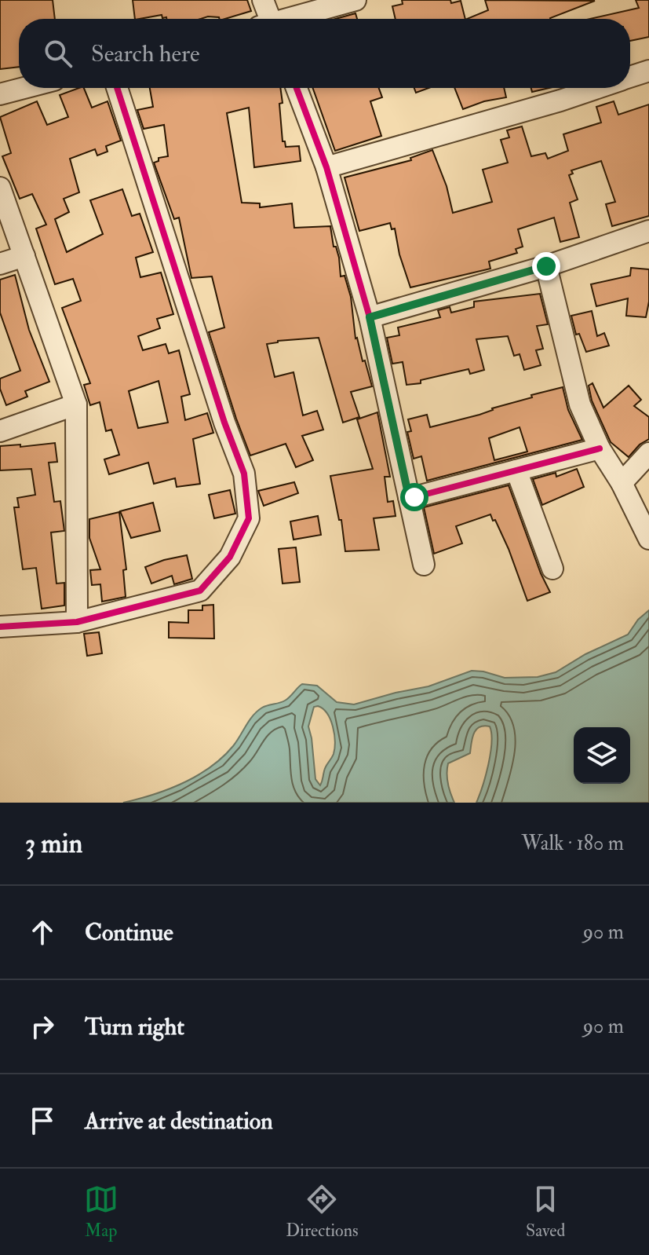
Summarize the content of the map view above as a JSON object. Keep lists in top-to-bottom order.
{
  "page": {
    "search": "Search here",
    "heading": ["3 min", "Walk · 180 m"],
    "list": [
      ["Continue", "90 m"],
      ["Turn right", "90 m"],
      "Arrive at destination"
    ],
    "nav": ["Map", "Directions", "Saved"]
  }
}
